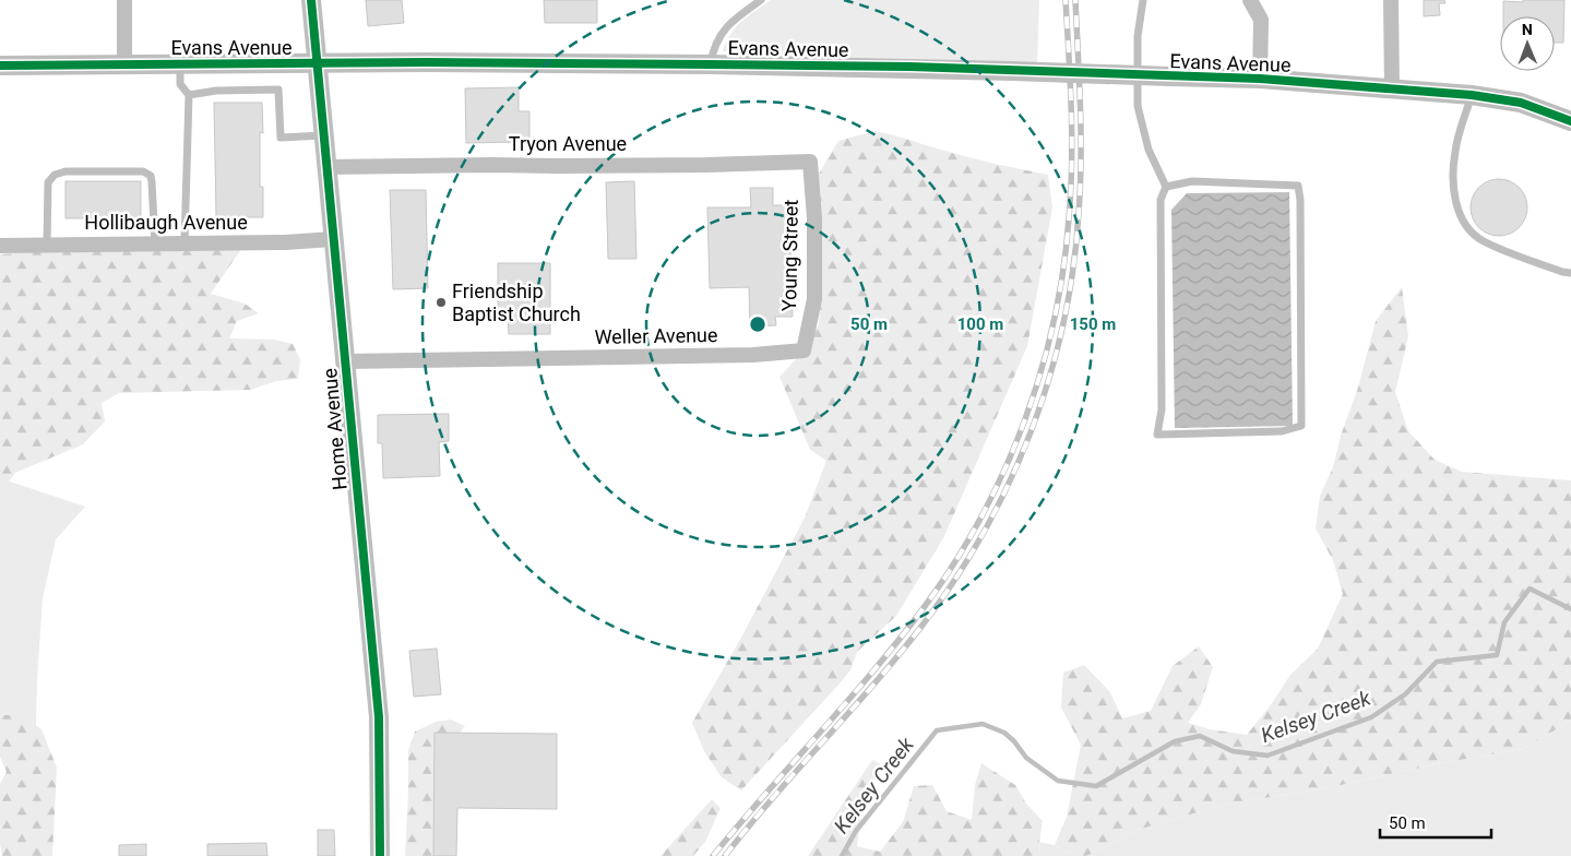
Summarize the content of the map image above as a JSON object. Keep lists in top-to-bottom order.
{
  "streets": {
    "street": [
      "Evans Avenue",
      "Tryon Avenue",
      "Hollibaugh Avenue",
      "Young Street",
      "Weller Avenue",
      "Home Avenue"
    ]
  },
  "crossings": [
    ["Evans Avenue", "Home Avenue"],
    ["Tryon Avenue", "Young Street"],
    ["Tryon Avenue", "Home Avenue"],
    ["Hollibaugh Avenue", "Home Avenue"],
    ["Young Street", "Weller Avenue"],
    ["Weller Avenue", "Home Avenue"]
  ],
  "water": ["Kelsey Creek"],
  "places": ["Friendship Baptist Church"],
  "scale_bar": "50 m",
  "north": "top",
  "rings": ["50 m", "100 m", "150 m"]
}
